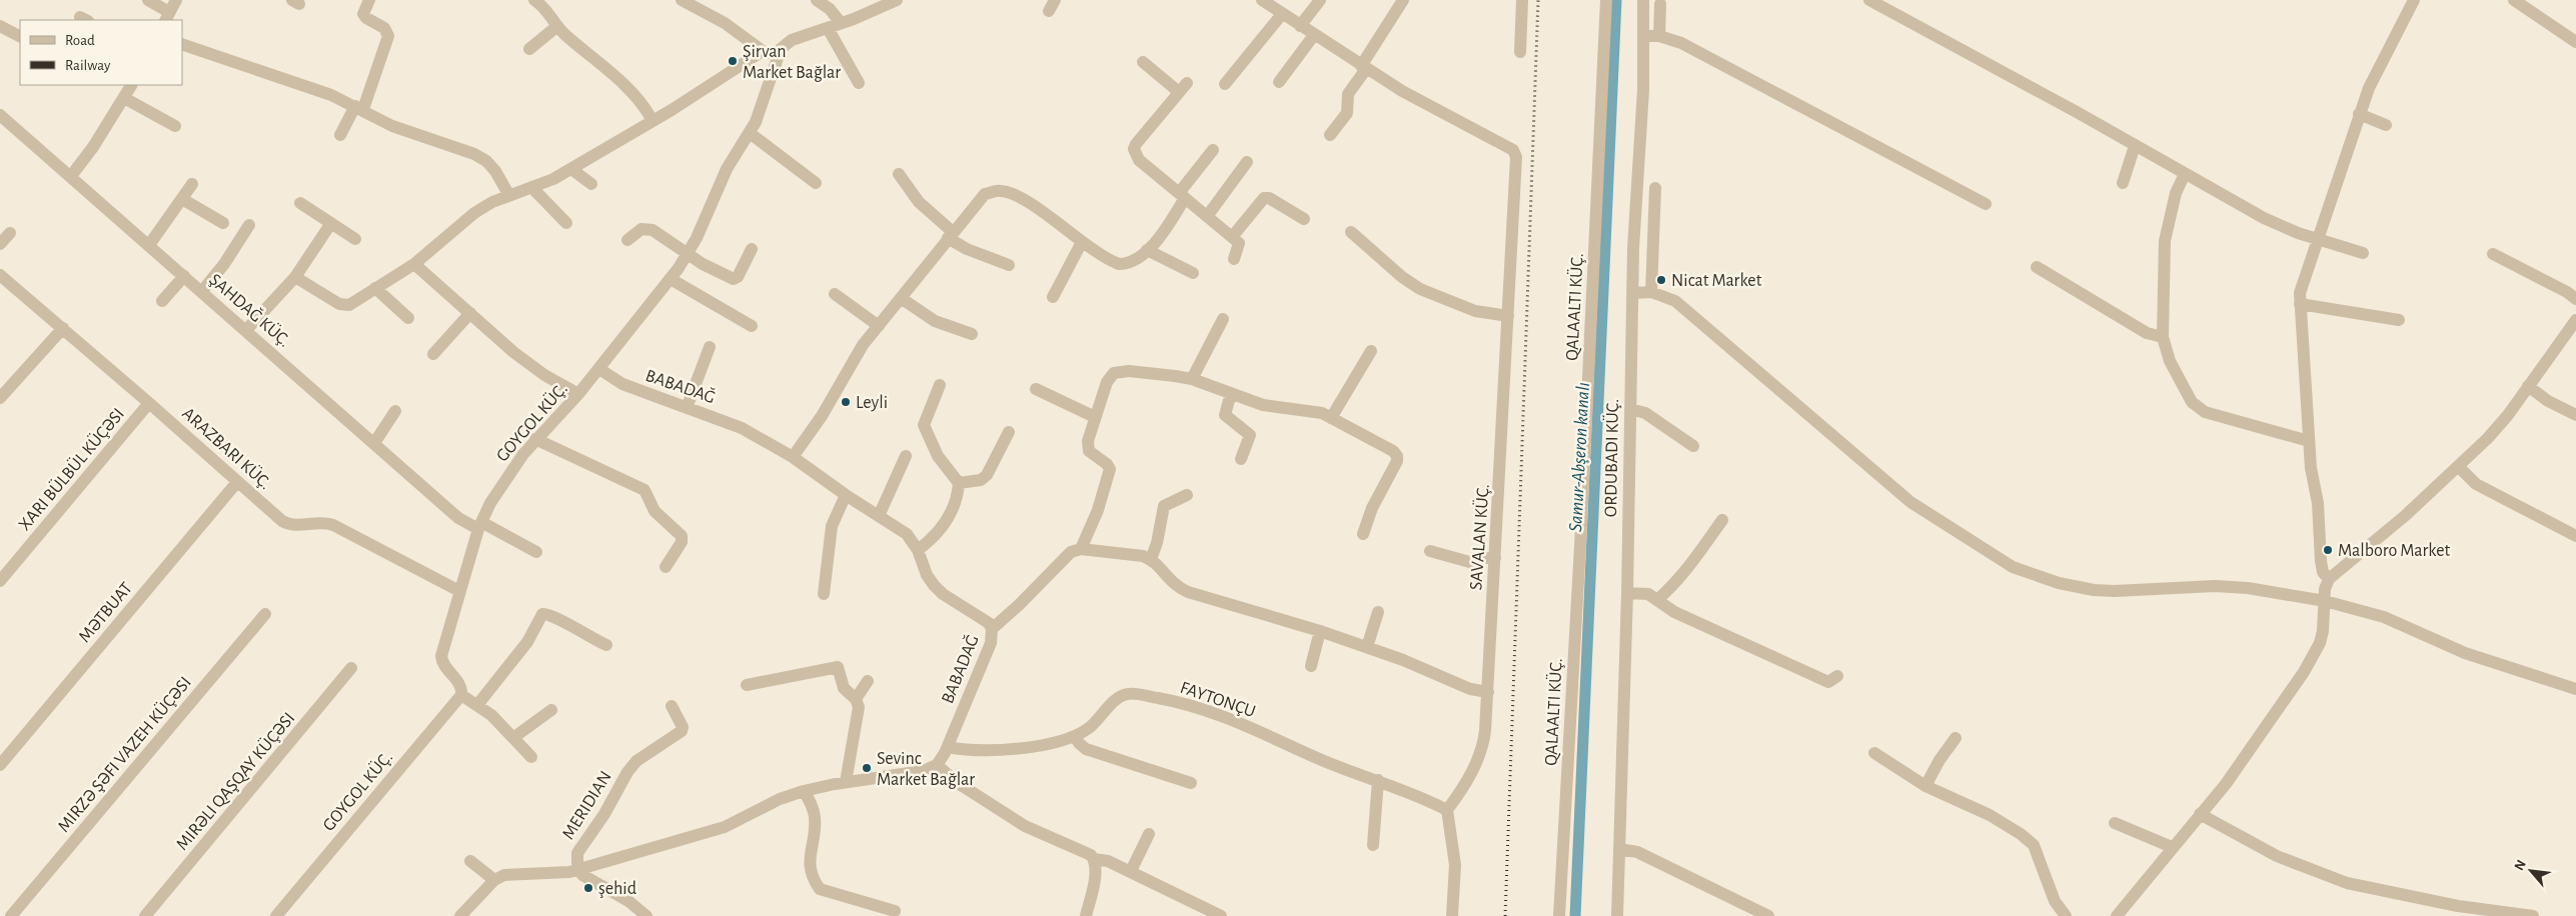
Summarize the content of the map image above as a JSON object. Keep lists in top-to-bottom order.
{
  "streets": {
    "street": [
      "ŞAHDAĞ KÜÇ.",
      "BABADAĞ",
      "GOYGOL KÜÇ.",
      "ORDUBADI KÜÇ.",
      "SAVALAN KÜÇ.",
      "MƏTBUAT",
      "FAYTONÇU",
      "MIRZƏ ŞƏFI VAZEH KÜÇƏSI",
      "MIRƏLI QAŞQAY KÜÇƏSI",
      "MERIDIAN"
    ]
  },
  "crossings": [
    ["ŞAHDAĞ KÜÇ.", "GOYGOL KÜÇ."],
    ["BABADAĞ", "GOYGOL KÜÇ."],
    ["BABADAĞ", "FAYTONÇU"],
    ["SAVALAN KÜÇ.", "FAYTONÇU"]
  ],
  "water": ["Samur-Abşeron kanalı"],
  "places": [
    "Şirvan Market Bağlar",
    "Nicat Market",
    "Leyli",
    "Malboro Market",
    "Sevinc Market Bağlar",
    "şehid"
  ],
  "legend": ["Road", "Railway"],
  "north": "top left"
}
